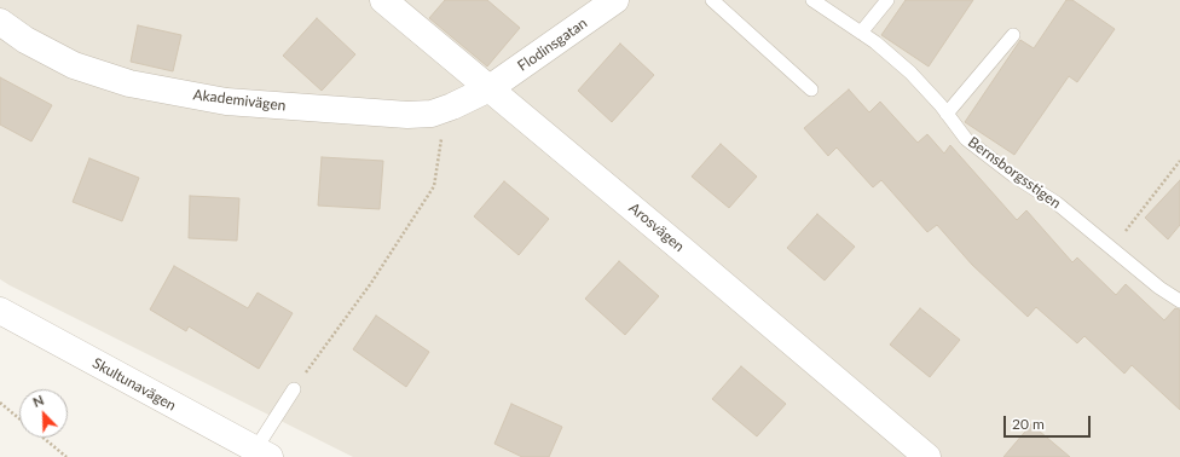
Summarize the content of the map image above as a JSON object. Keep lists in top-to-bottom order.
{
  "streets": {
    "street": [
      "Flodinsgatan",
      "Akademivägen",
      "Arosvägen",
      "Skultunavägen"
    ],
    "lane": ["Bernsborgsstigen"]
  },
  "crossings": [
    ["Flodinsgatan", "Akademivägen"],
    ["Flodinsgatan", "Arosvägen"],
    ["Akademivägen", "Arosvägen"]
  ],
  "scale_bar": "20 m",
  "north": "top left"
}
